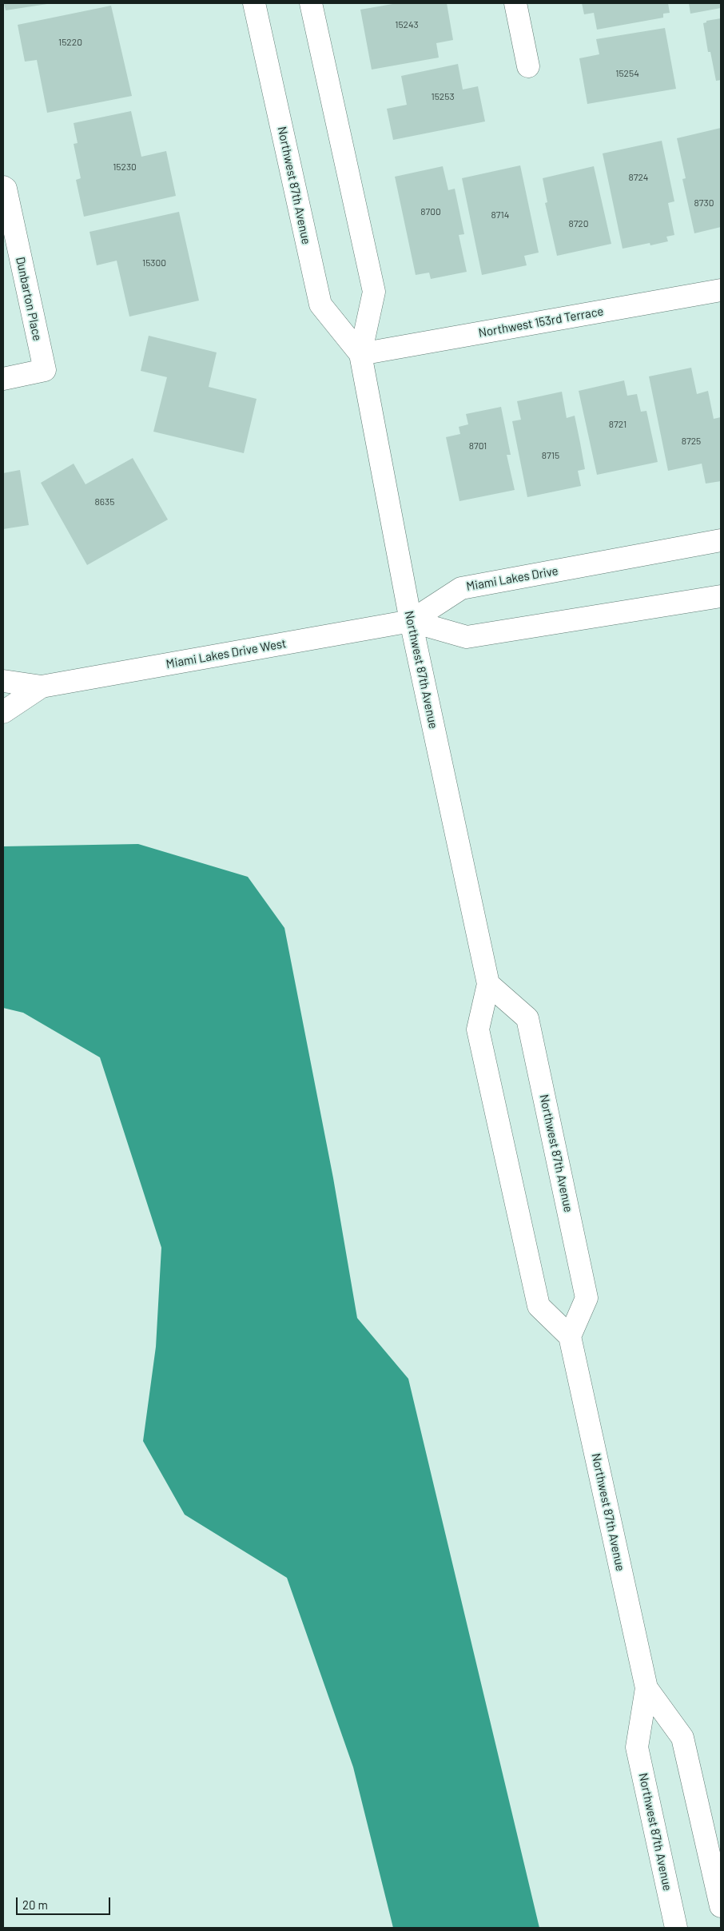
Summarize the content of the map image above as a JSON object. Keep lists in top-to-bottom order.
{
  "streets": {
    "street": [
      "Northwest 87th Avenue",
      "Dunbarton Place",
      "Northwest 153rd Terrace",
      "Miami Lakes Drive",
      "Miami Lakes Drive West"
    ]
  },
  "crossings": [
    ["Northwest 87th Avenue", "Northwest 153rd Terrace"],
    ["Northwest 87th Avenue", "Miami Lakes Drive"],
    ["Northwest 87th Avenue", "Miami Lakes Drive West"],
    ["Miami Lakes Drive", "Miami Lakes Drive West"]
  ],
  "house_numbers": [
    "15243",
    "15220",
    "15254",
    "15253",
    "15230",
    "8724",
    "8730",
    "8700",
    "8714",
    "8720",
    "15300",
    "8721",
    "8725",
    "8701",
    "8715",
    "8635"
  ],
  "scale_bar": "20 m"
}
